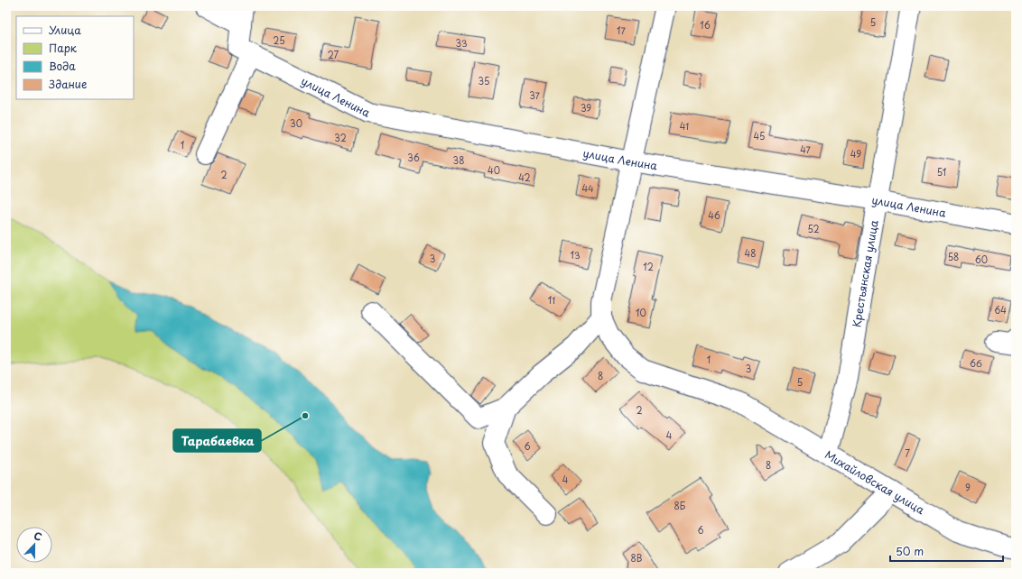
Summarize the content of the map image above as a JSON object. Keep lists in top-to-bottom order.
{
  "streets": {
    "street": ["улица Ленина", "Крестьянская улица", "Михайловская улица"]
  },
  "crossings": [
    ["улица Ленина", "Крестьянская улица"],
    ["Крестьянская улица", "Михайловская улица"]
  ],
  "places": ["Тарабаевка"],
  "house_numbers": [
    "5",
    "16",
    "17",
    "25",
    "33",
    "27",
    "35",
    "37",
    "39",
    "30",
    "41",
    "45",
    "32",
    "1",
    "47",
    "49",
    "36",
    "38",
    "40",
    "51",
    "2",
    "42",
    "44",
    "46",
    "52",
    "48",
    "13",
    "58",
    "3",
    "60",
    "12",
    "11",
    "64",
    "10",
    "1",
    "66",
    "3",
    "8",
    "5",
    "2",
    "4",
    "6",
    "7",
    "8",
    "4",
    "9",
    "8Б",
    "6",
    "8В"
  ],
  "legend": [
    "Улица",
    "Парк",
    "Вода",
    "Здание"
  ],
  "scale_bar": "50 m",
  "north": "top"
}
